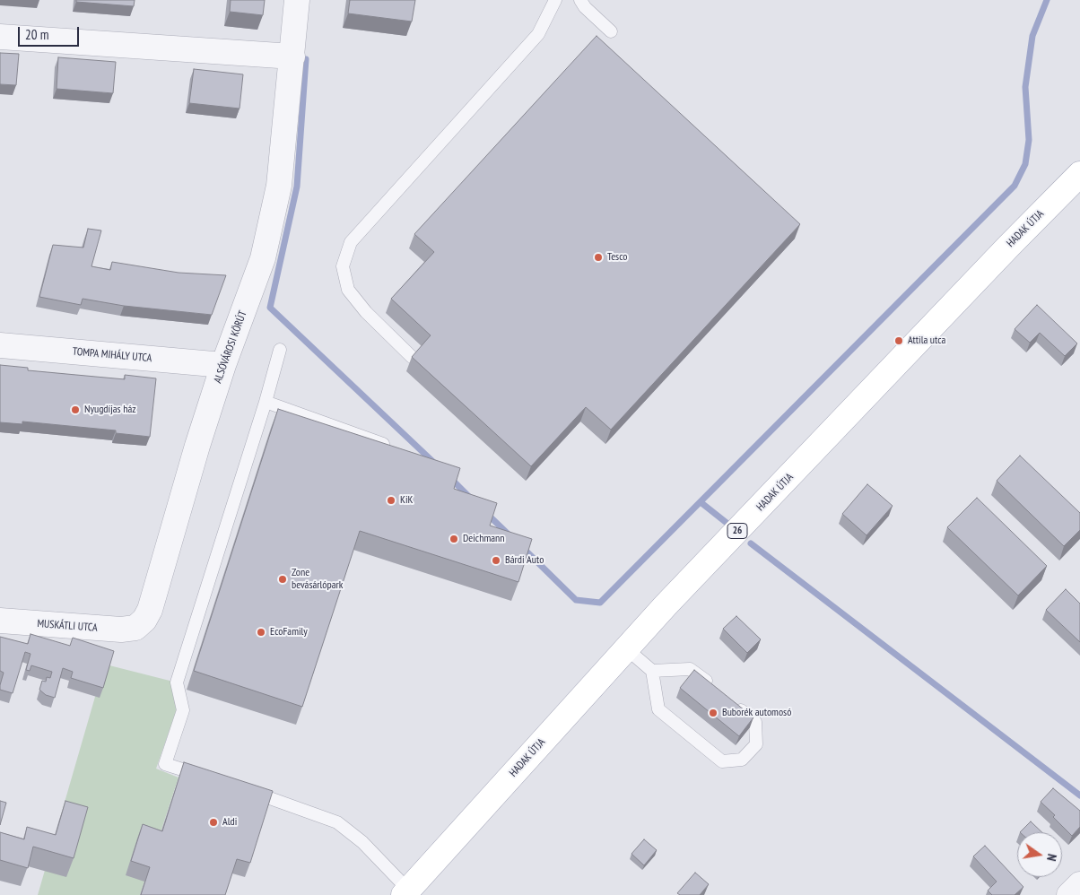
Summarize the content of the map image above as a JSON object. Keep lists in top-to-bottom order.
{
  "streets": {
    "main road": ["HADAK ÚTJA", "26"],
    "street": ["ALSÓVÁROSI KÖRÚT", "TOMPA MIHÁLY UTCA", "MUSKÁTLI UTCA"]
  },
  "crossings": [
    ["ALSÓVÁROSI KÖRÚT", "TOMPA MIHÁLY UTCA"],
    ["ALSÓVÁROSI KÖRÚT", "MUSKÁTLI UTCA"]
  ],
  "places": [
    "Tesco",
    "Attila utca",
    "Nyugdíjas ház",
    "KiK",
    "Deichmann",
    "Bárdi Auto",
    "Zone bevásárlópark",
    "EcoFamily",
    "Buborék automosó",
    "Aldi"
  ],
  "scale_bar": "20 m",
  "north": "right"
}
